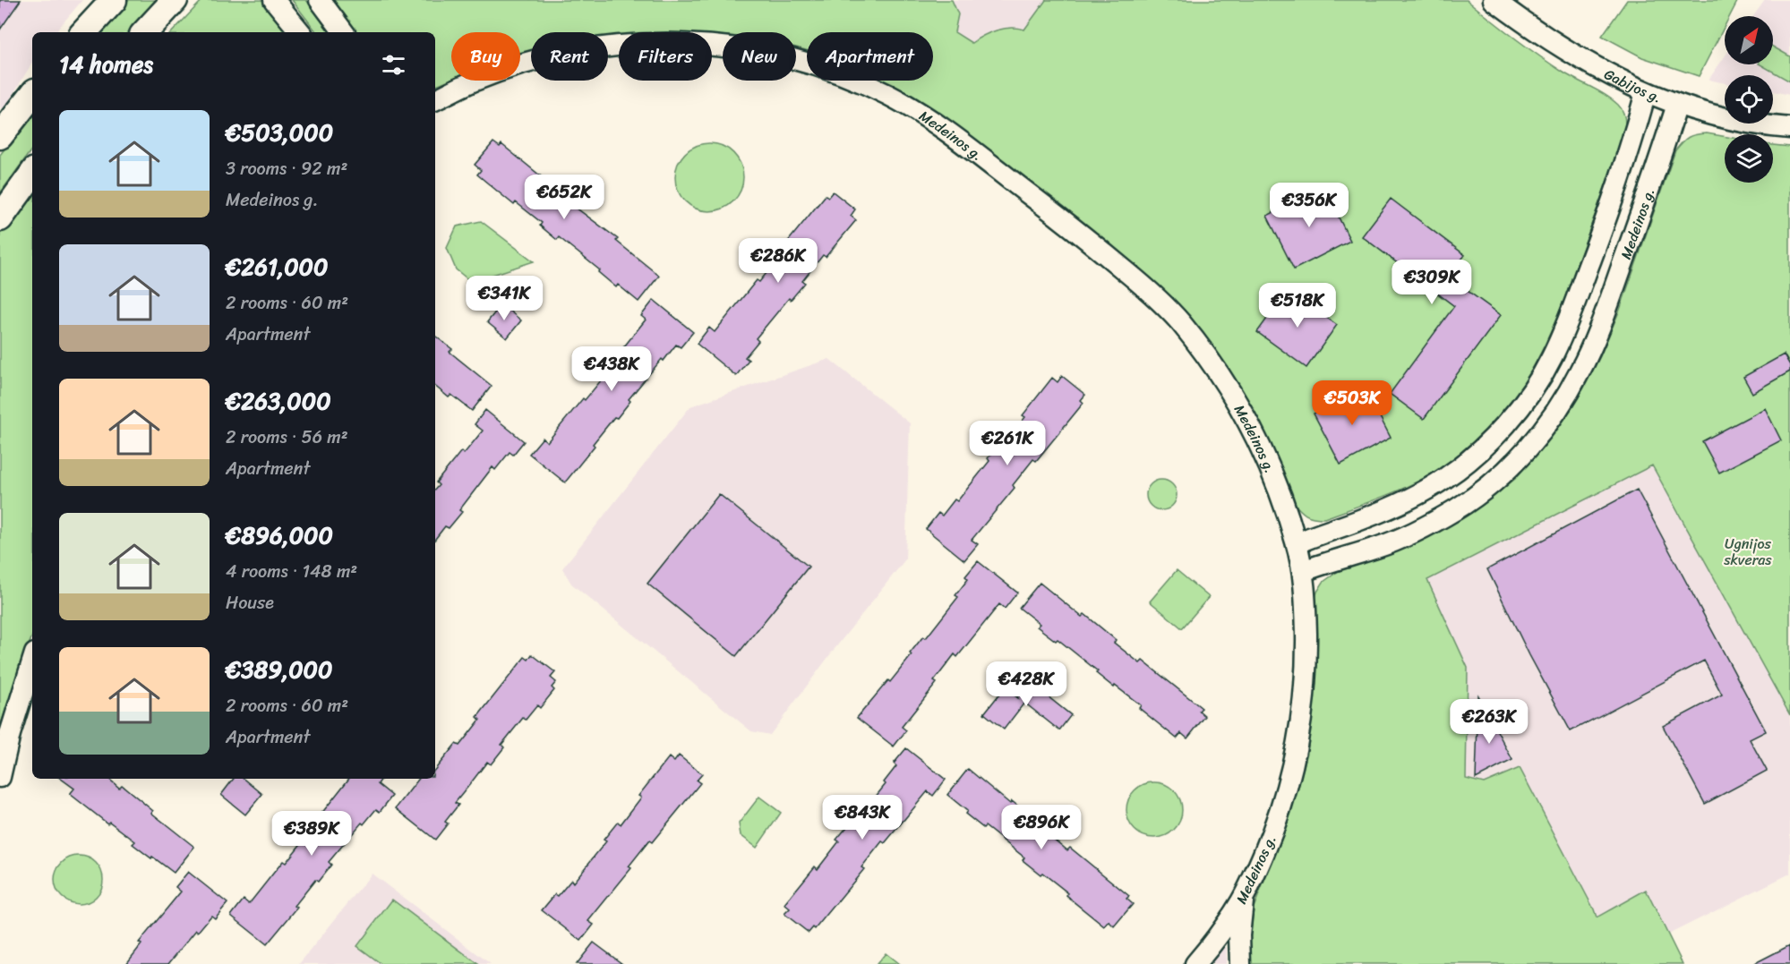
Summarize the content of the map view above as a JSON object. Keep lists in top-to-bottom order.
{
  "streets": {
    "street": ["Gabijos g.", "Medeinos g."]
  },
  "crossings": [
    ["Gabijos g.", "Medeinos g."]
  ],
  "parks": ["Ugnijos skveras"],
  "north": "top right",
  "page": {
    "chip": [
      "Buy",
      "Rent",
      "Filters",
      "New",
      "Apartment"
    ],
    "heading": "14 homes",
    "list": [
      {
        "name": "€503,000",
        "note": "3 rooms · 92 m² · Medeinos g."
      },
      {
        "name": "€261,000",
        "note": "2 rooms · 60 m² · Apartment"
      },
      {
        "name": "€263,000",
        "note": "2 rooms · 56 m² · Apartment"
      },
      {
        "name": "€896,000",
        "note": "4 rooms · 148 m² · House"
      },
      {
        "name": "€389,000",
        "note": "2 rooms · 60 m² · Apartment"
      }
    ],
    "price": [
      "€652K",
      "€356K",
      "€286K",
      "€309K",
      "€341K",
      "€518K",
      "€438K",
      "€503K",
      "€261K",
      "€428K",
      "€263K",
      "€843K",
      "€896K",
      "€389K"
    ]
  }
}
